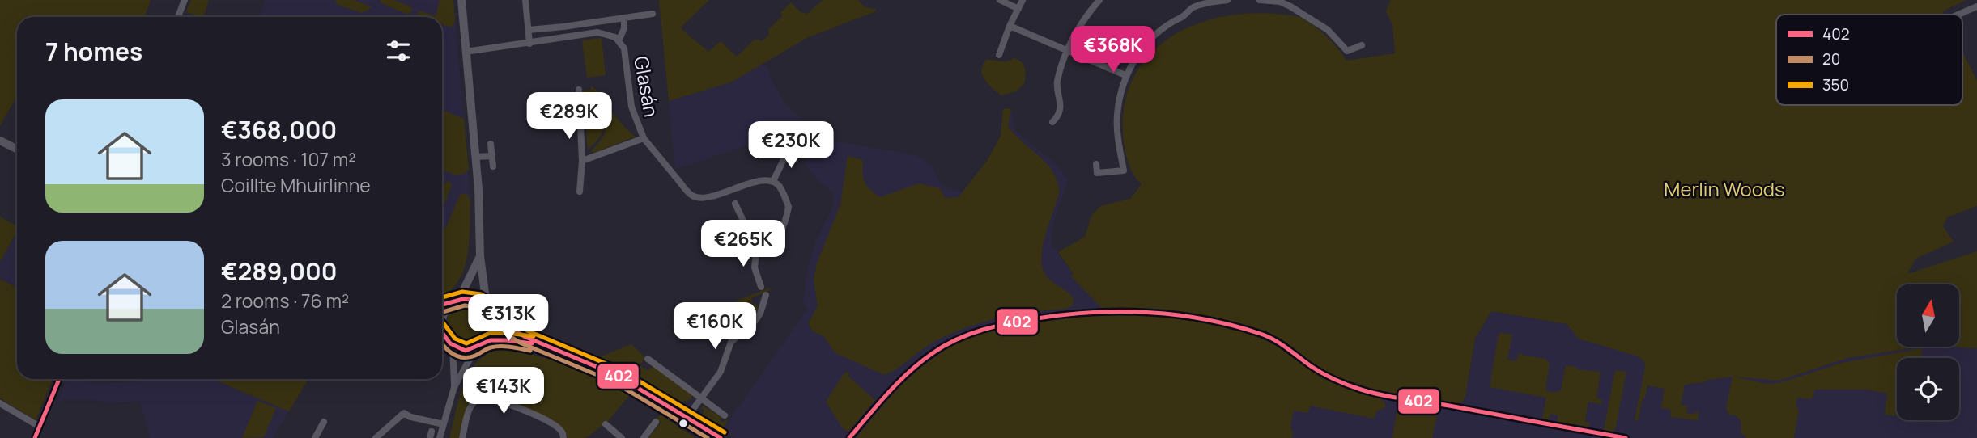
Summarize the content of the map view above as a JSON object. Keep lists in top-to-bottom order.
{
  "streets": {
    "street": ["Glasán"]
  },
  "parks": ["Merlin Woods"],
  "lines": ["transit line 350", "transit line 402", "transit line 20"],
  "legend": ["402", "20", "350"],
  "north": "top",
  "page": {
    "heading": "7 homes",
    "price": [
      "€368K",
      "€289K",
      "€230K",
      "€265K",
      "€313K",
      "€160K",
      "€143K"
    ],
    "list": [
      {
        "name": "€368,000",
        "note": "3 rooms · 107 m² · Coillte Mhuirlinne"
      },
      {
        "name": "€289,000",
        "note": "2 rooms · 76 m² · Glasán"
      }
    ]
  }
}
